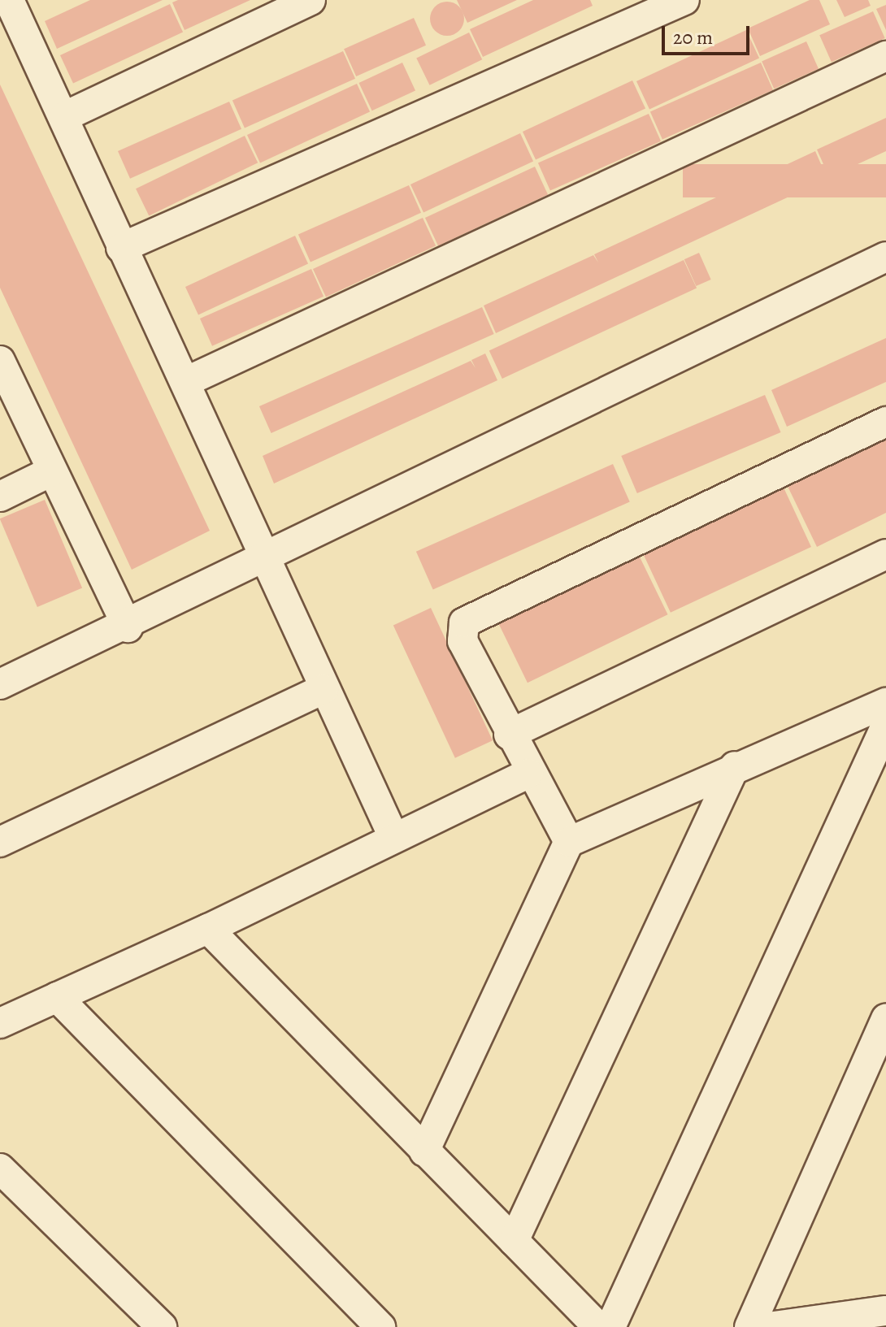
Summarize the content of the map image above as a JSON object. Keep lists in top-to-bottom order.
{
  "scale_bar": "20 m"
}
